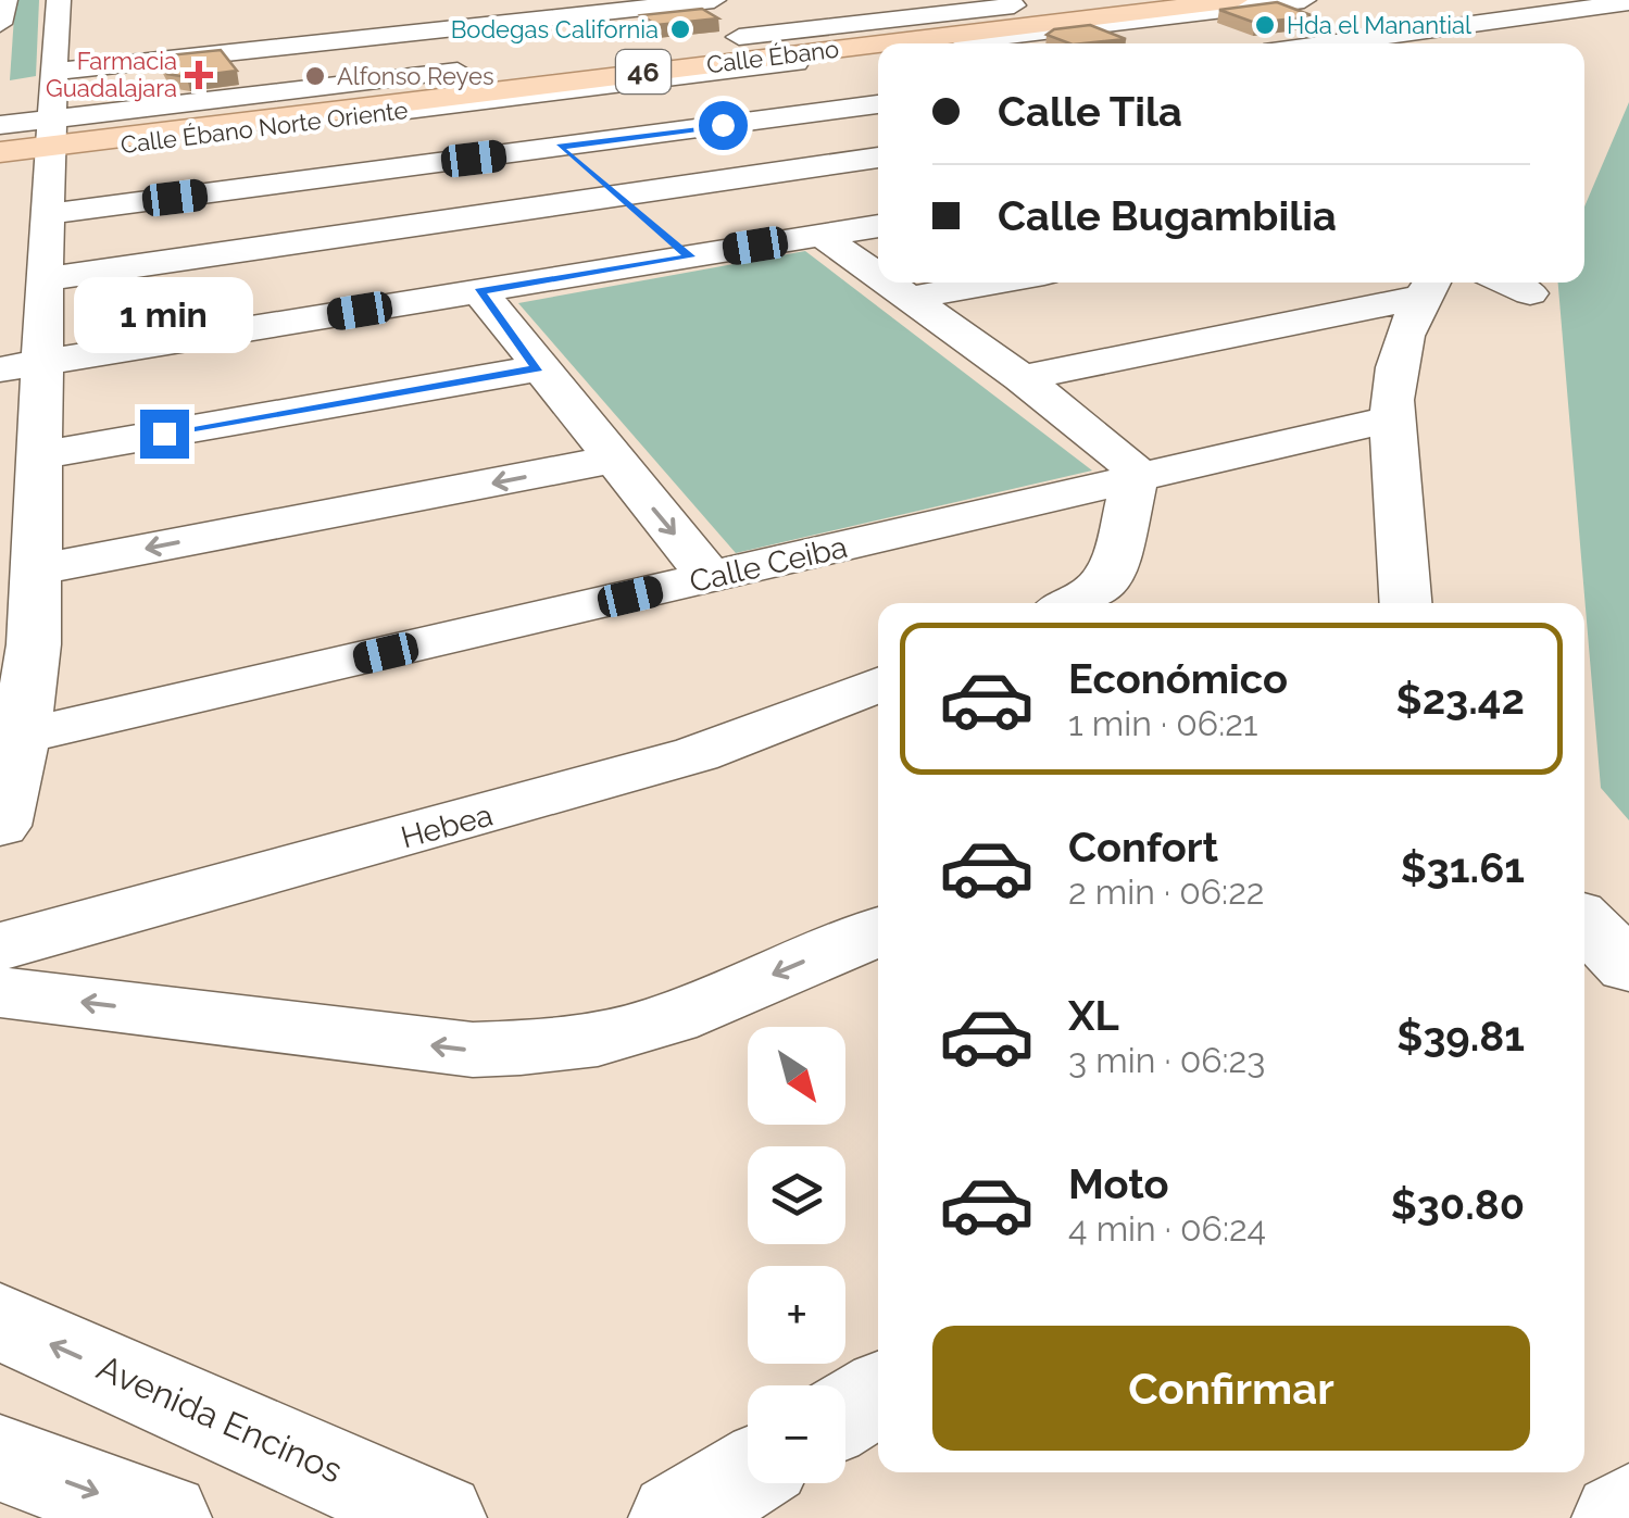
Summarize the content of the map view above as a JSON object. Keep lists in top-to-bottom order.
{
  "streets": {
    "main road": ["Calle Ébano", "46"],
    "street": [
      "Calle Ébano Norte Oriente",
      "Calle Ceiba",
      "Hebea",
      "Avenida Encinos"
    ]
  },
  "crossings": [
    ["Calle Ébano", "Calle Ébano Norte Oriente"]
  ],
  "places": {
    "other": ["Hda el Manantial", "Bodegas California", "Alfonso Reyes"],
    "health": ["Farmacia Guadalajara"]
  },
  "north": "bottom right",
  "page": {
    "banner": ["Calle Tila", "Calle Bugambilia"],
    "bubble": "1 min",
    "list": [
      {
        "name": "Económico",
        "note": "1 min · 06:21",
        "value": "$23.42"
      },
      {
        "name": "Confort",
        "note": "2 min · 06:22",
        "value": "$31.61"
      },
      {
        "name": "XL",
        "note": "3 min · 06:23",
        "value": "$39.81"
      },
      {
        "name": "Moto",
        "note": "4 min · 06:24",
        "value": "$30.80"
      }
    ],
    "map_buttons": ["+", "−"],
    "buttons": "Confirmar"
  }
}
